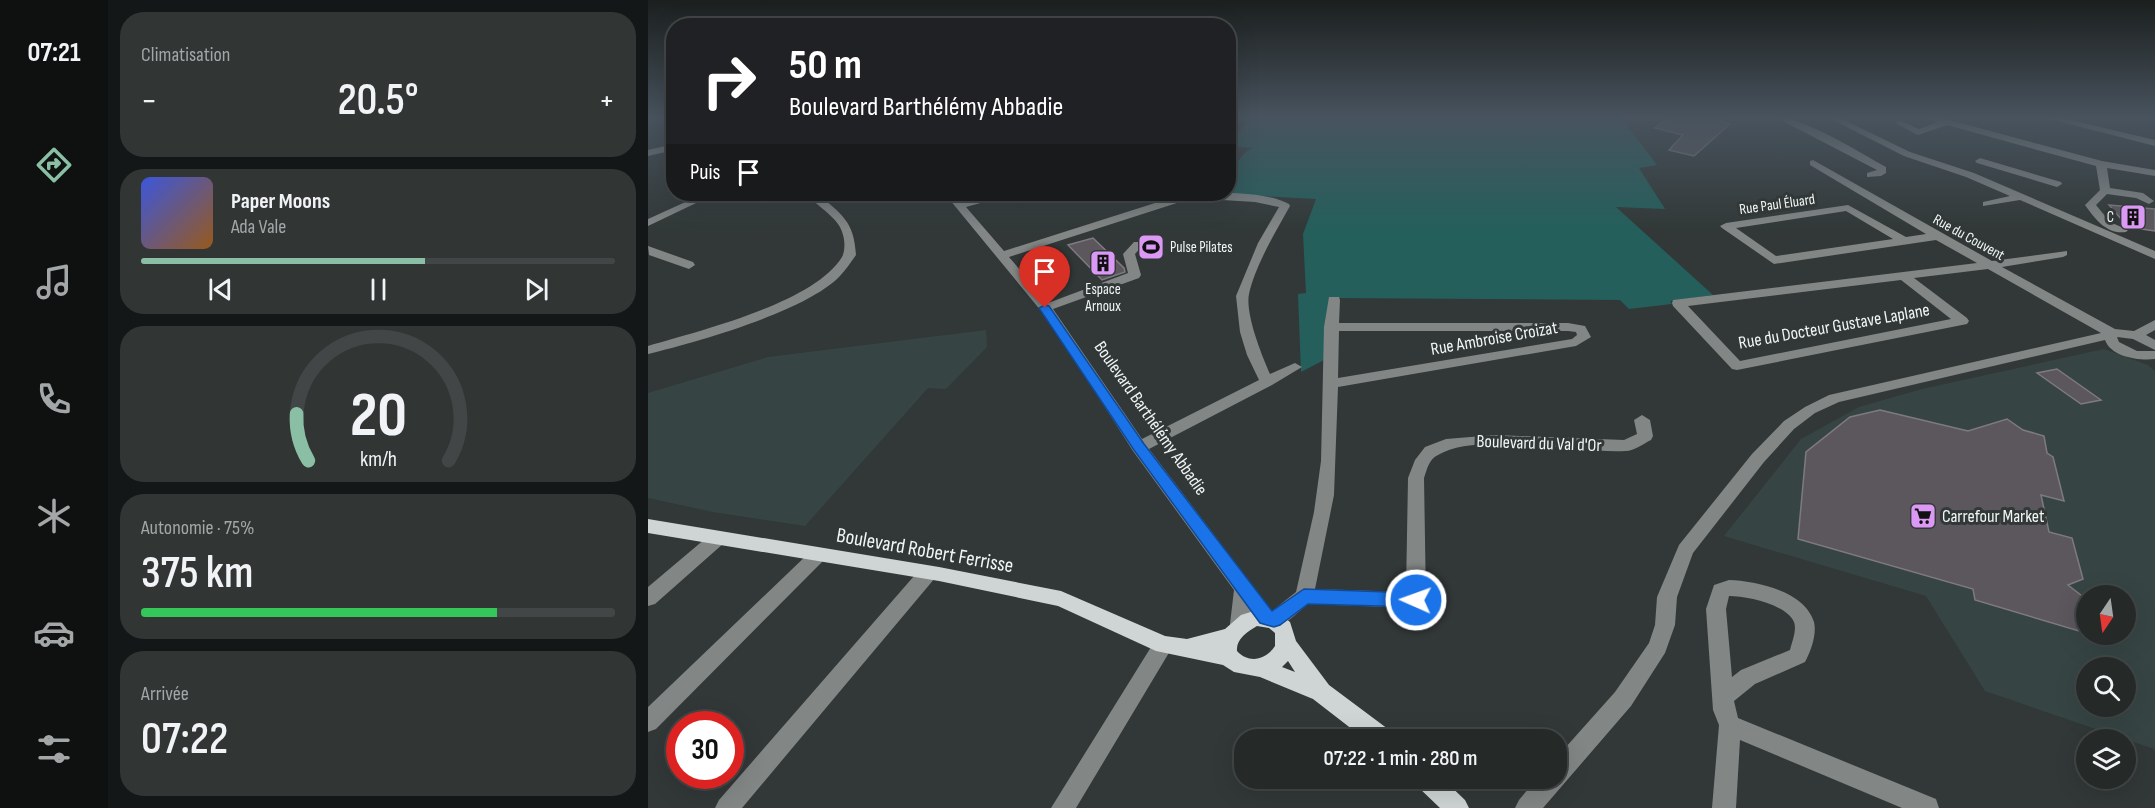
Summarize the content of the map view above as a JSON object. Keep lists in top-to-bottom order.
{
  "streets": {
    "main road": ["Boulevard Robert Ferrisse"],
    "street": [
      "Rue Paul Éluard",
      "Rue du Couvent",
      "Rue du Docteur Gustave Laplane",
      "Rue Ambroise Croizat",
      "Boulevard Barthélémy Abbadie",
      "Boulevard du Val d'Or"
    ]
  },
  "crossings": [
    ["Rue Paul Éluard", "Rue du Couvent"],
    ["Rue du Couvent", "Rue du Docteur Gustave Laplane"],
    ["Boulevard Barthélémy Abbadie", "Boulevard Robert Ferrisse"]
  ],
  "places": {
    "building": ["C", "Espace Arnoux"],
    "sports": ["Pulse Pilates"],
    "supermarket": ["Carrefour Market"]
  },
  "north": "bottom",
  "page": {
    "tabs": "07:21",
    "tile": [
      "Climatisation",
      ["Autonomie · 75%", "375 km"],
      ["Arrivée", "07:22"]
    ],
    "turn": ["50 m", "Boulevard Barthélémy Abbadie"],
    "heat": ["−", "20.5°", "+"],
    "then": "Puis",
    "song": ["Paper Moons", "Ada Vale"],
    "limit": "30",
    "trip": "07:22 · 1 min · 280 m",
    "gauge": ["20", "km/h"]
  }
}
